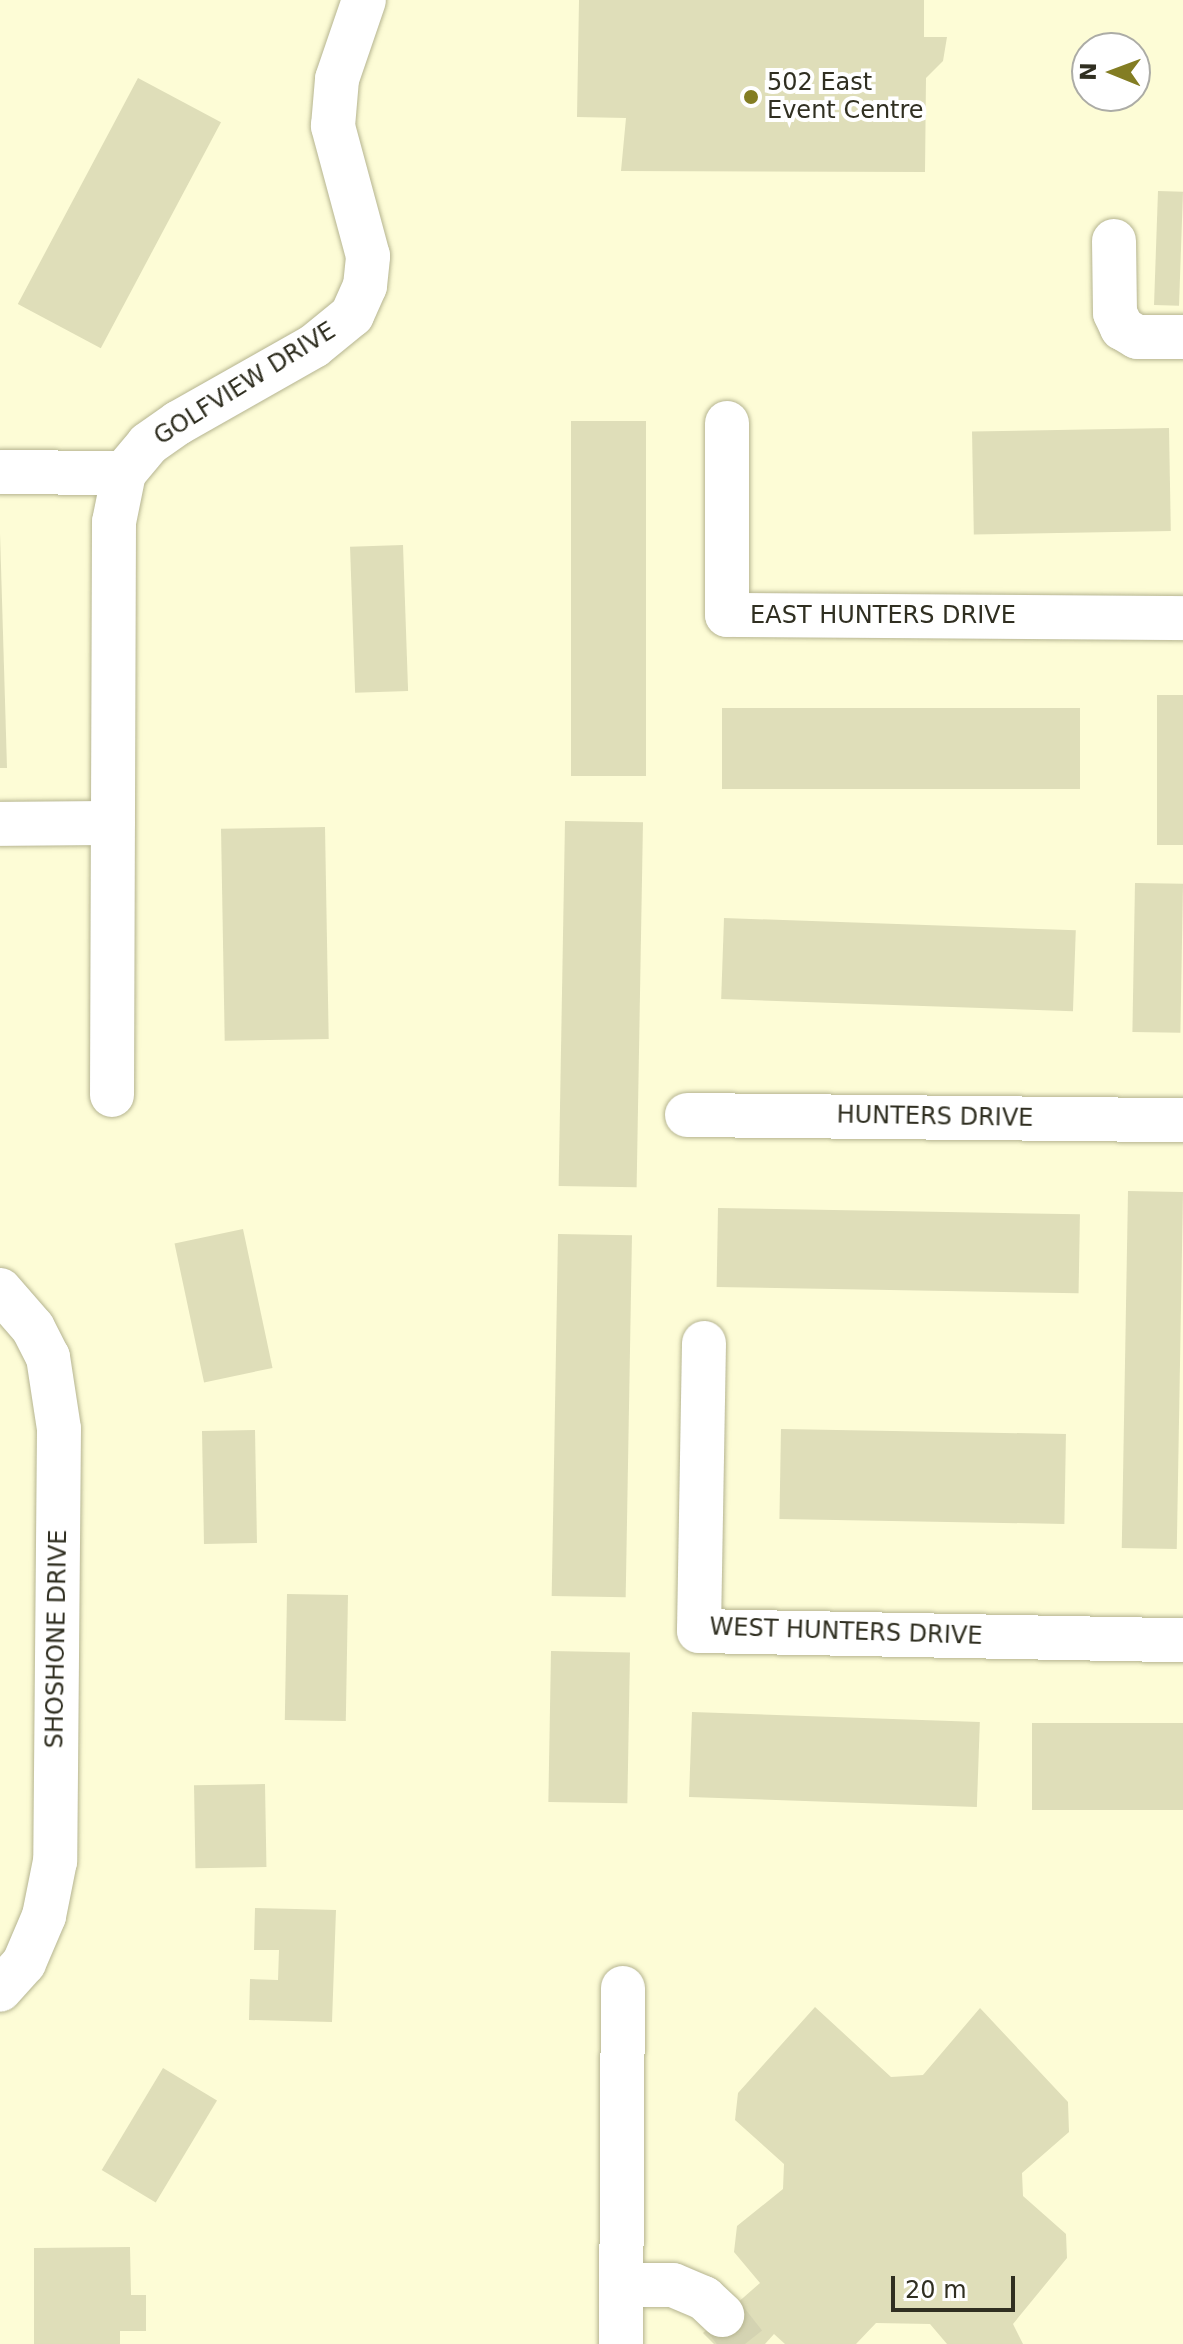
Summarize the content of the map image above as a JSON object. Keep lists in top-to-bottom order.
{
  "streets": {
    "street": [
      "GOLFVIEW DRIVE",
      "EAST HUNTERS DRIVE",
      "HUNTERS DRIVE",
      "WEST HUNTERS DRIVE",
      "SHOSHONE DRIVE"
    ]
  },
  "places": ["502 East Event Centre"],
  "scale_bar": "20 m",
  "north": "left"
}
